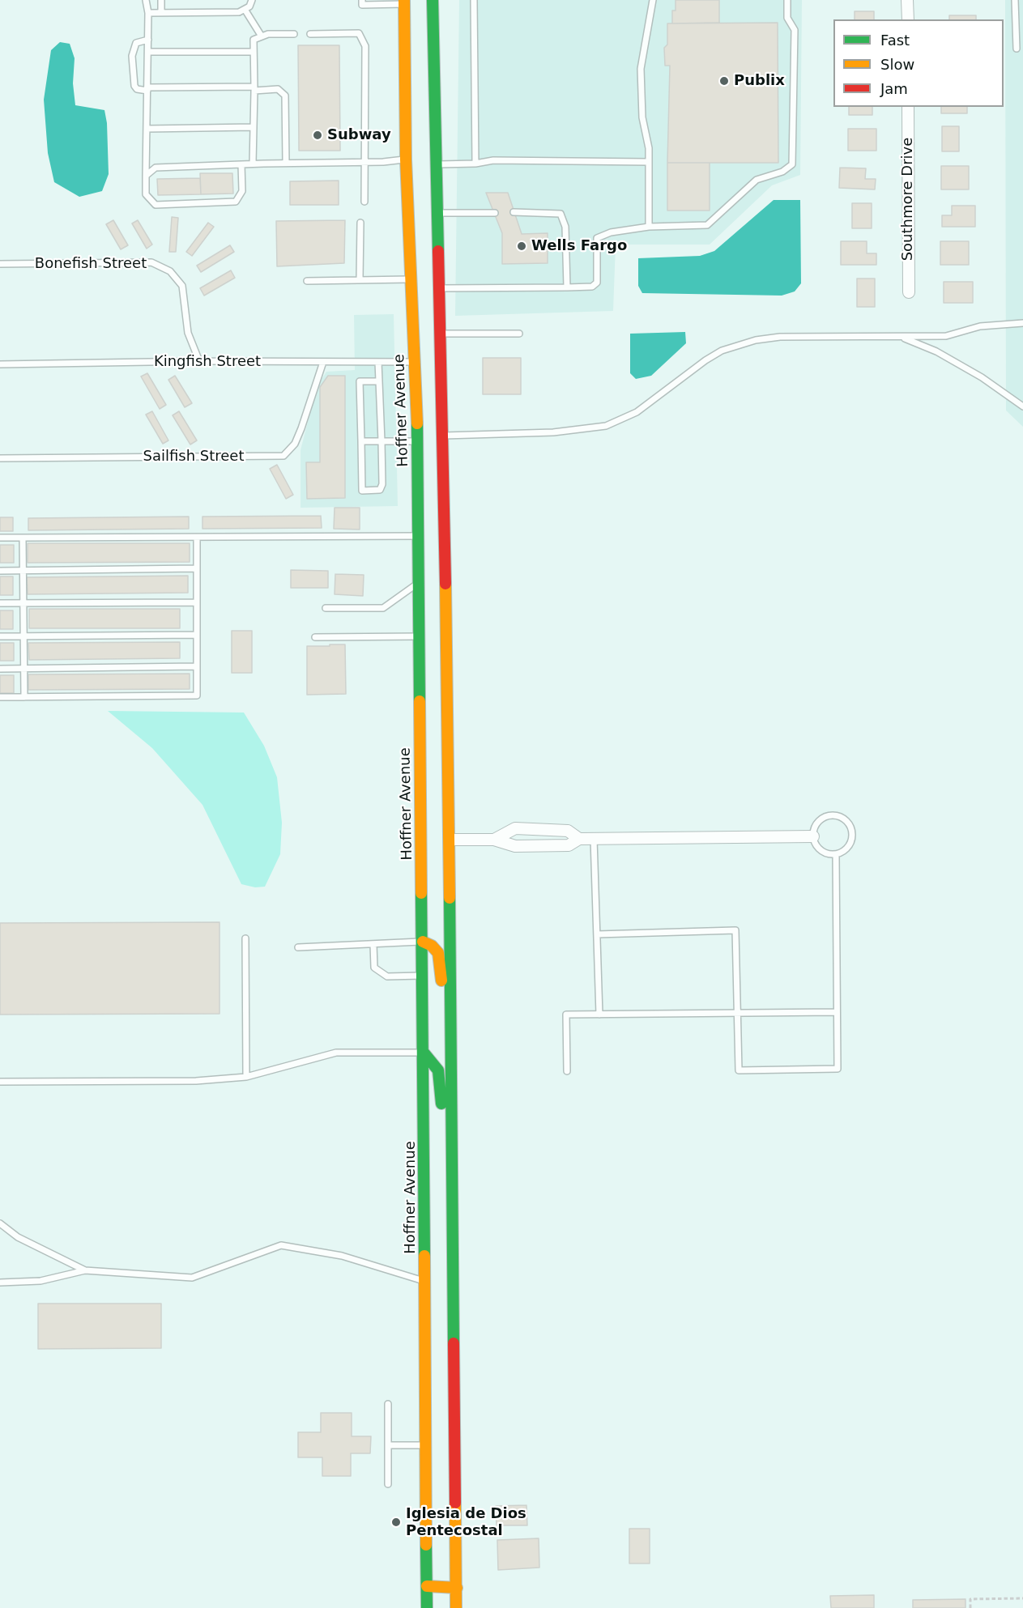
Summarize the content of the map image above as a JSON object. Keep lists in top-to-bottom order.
{
  "streets": {
    "main road": ["Hoffner Avenue"],
    "street": ["Southmore Drive"],
    "lane": ["Bonefish Street", "Kingfish Street", "Sailfish Street"]
  },
  "crossings": [
    ["Bonefish Street", "Kingfish Street"],
    ["Kingfish Street", "Hoffner Avenue"],
    ["Kingfish Street", "Sailfish Street"]
  ],
  "places": [
    "Publix",
    "Subway",
    "Wells Fargo",
    "Iglesia de Dios Pentecostal"
  ],
  "legend": ["Fast", "Slow", "Jam"]
}
